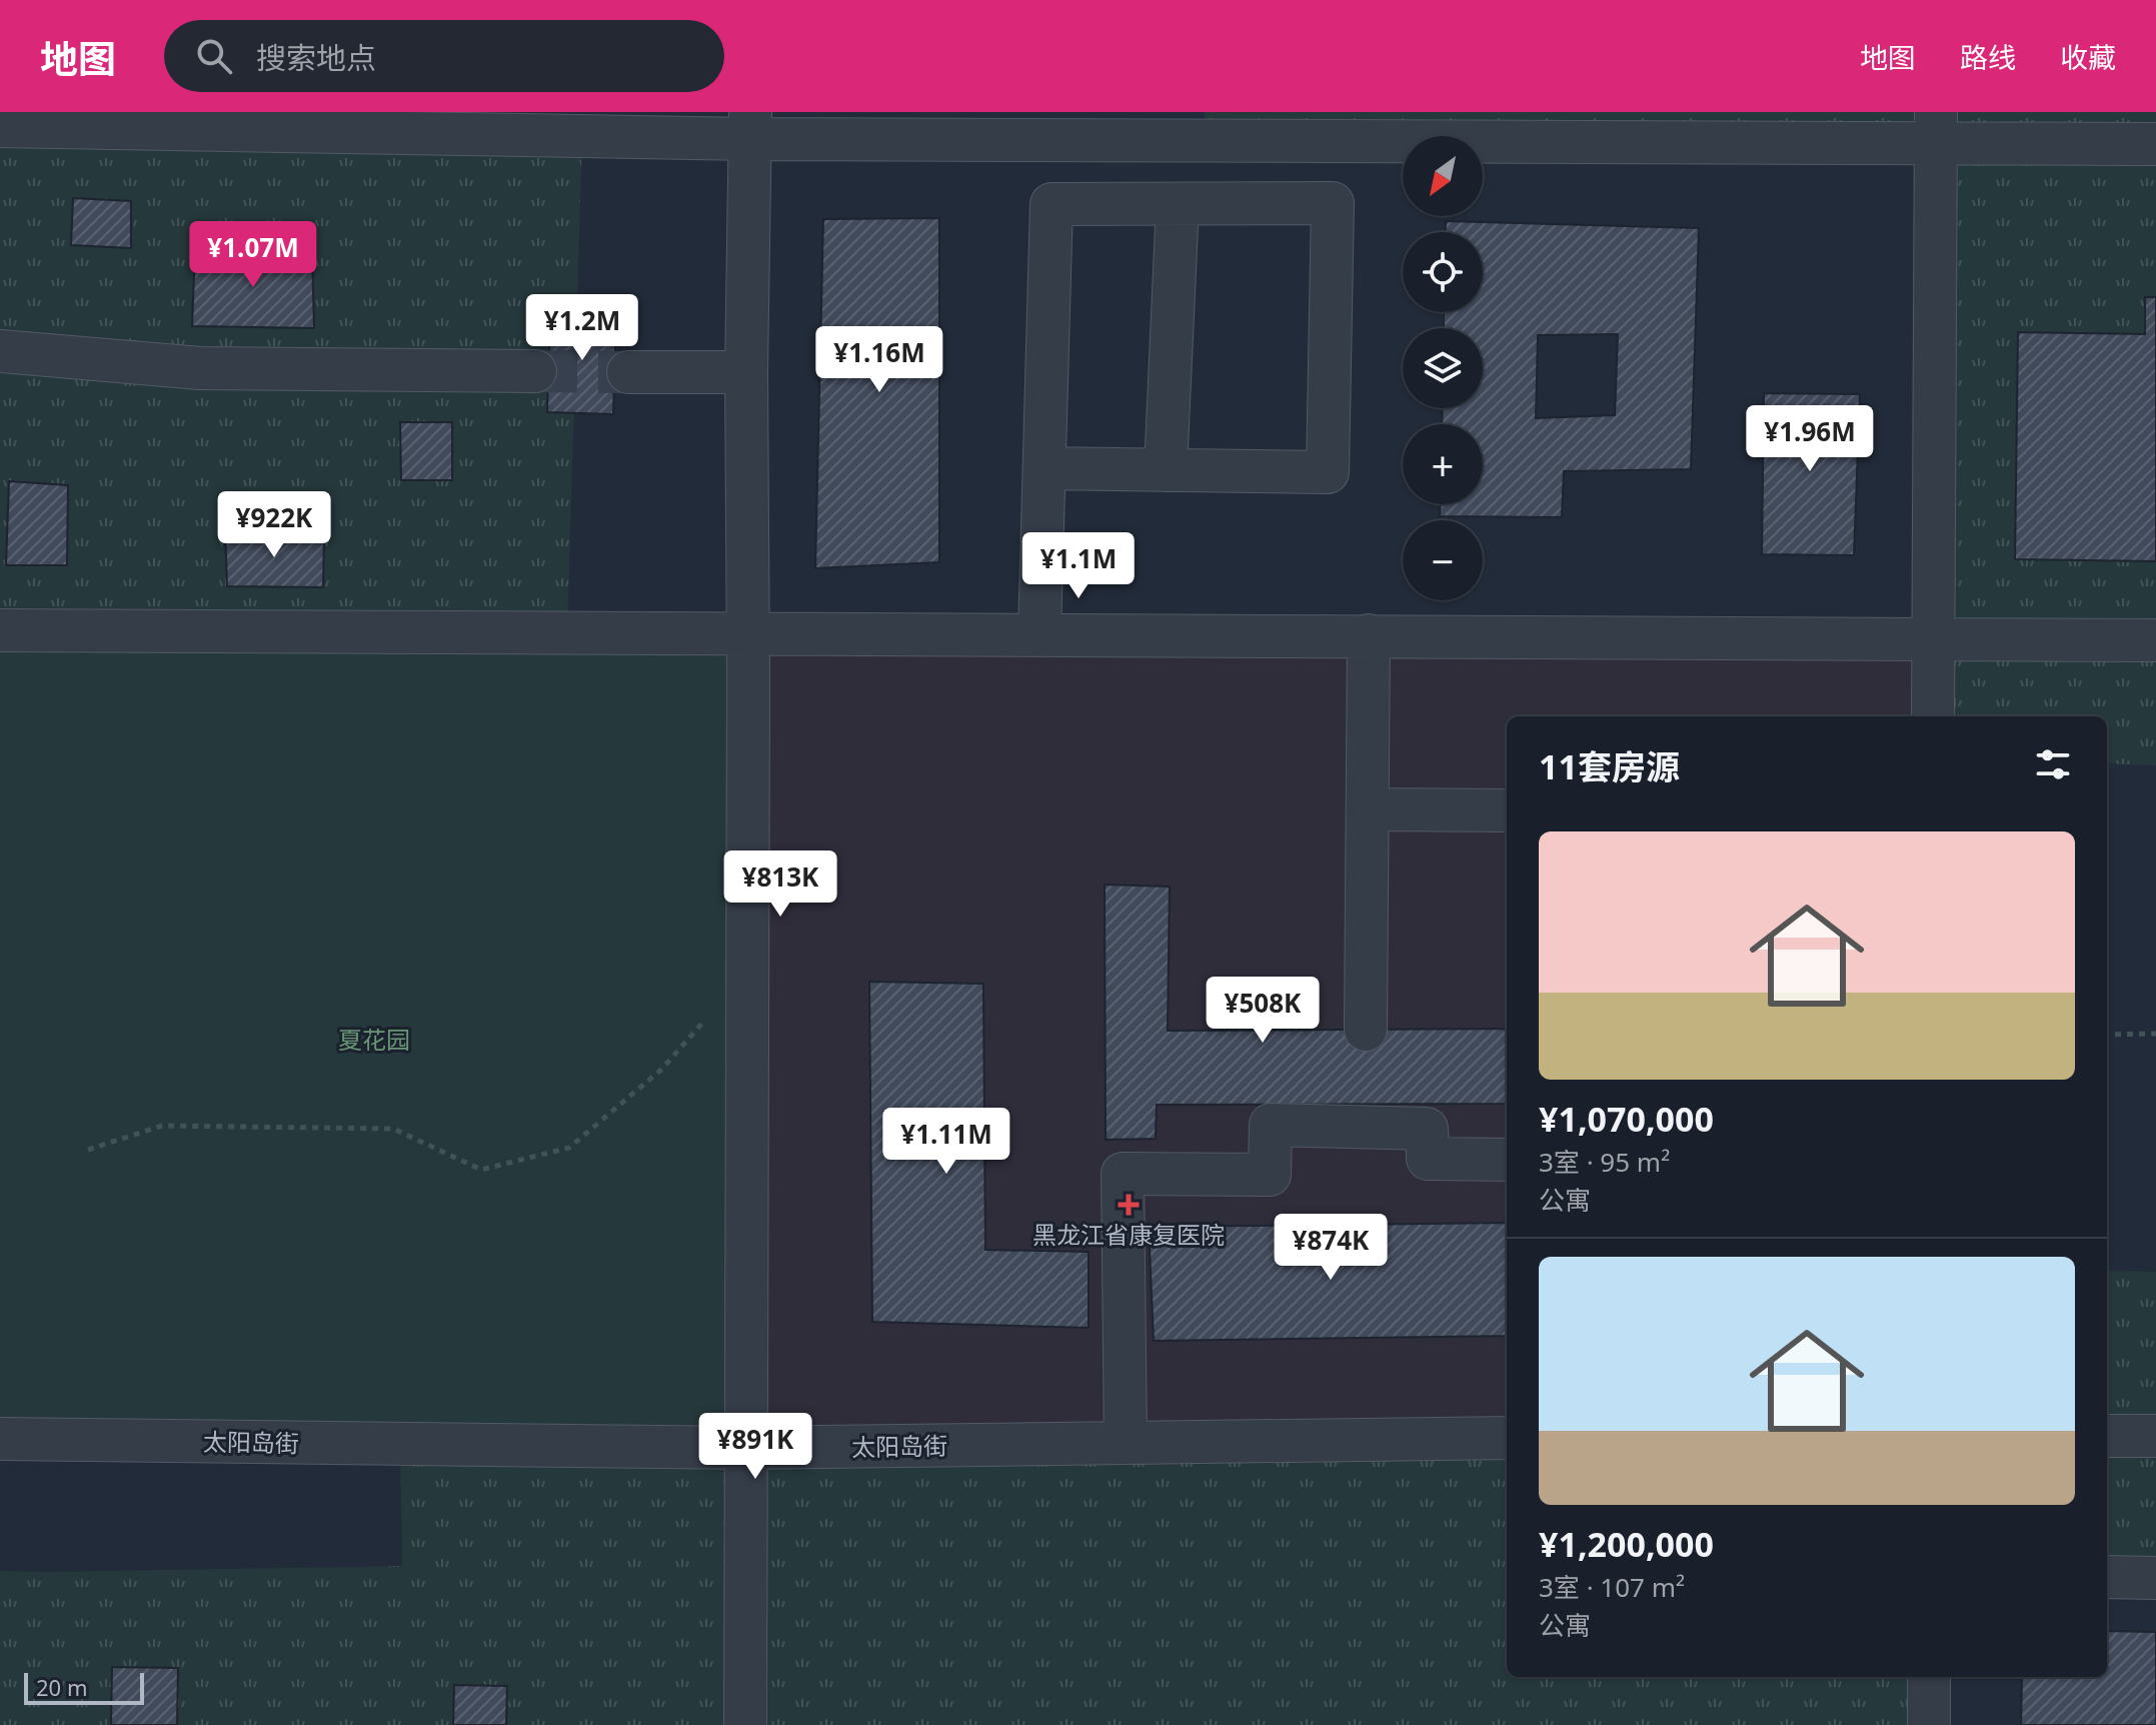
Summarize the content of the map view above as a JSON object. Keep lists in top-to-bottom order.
{
  "streets": {
    "street": ["太阳岛街"]
  },
  "parks": ["夏花园"],
  "places": {
    "health": ["黑龙江省康复医院"]
  },
  "scale_bar": "20 m",
  "north": "bottom left",
  "page": {
    "header": "地图",
    "search": "搜索地点",
    "nav": ["地图", "路线", "收藏"],
    "map_buttons": ["+", "−"],
    "price": [
      "¥1.07M",
      "¥1.2M",
      "¥1.16M",
      "¥1.96M",
      "¥922K",
      "¥1.1M",
      "¥813K",
      "¥508K",
      "¥1.11M",
      "¥874K",
      "¥891K"
    ],
    "heading": "11套房源",
    "list": [
      {
        "name": "¥1,070,000",
        "note": "3室 · 95 m² · 公寓"
      },
      {
        "name": "¥1,200,000",
        "note": "3室 · 107 m² · 公寓"
      }
    ],
    "scale": "20 m"
  }
}
